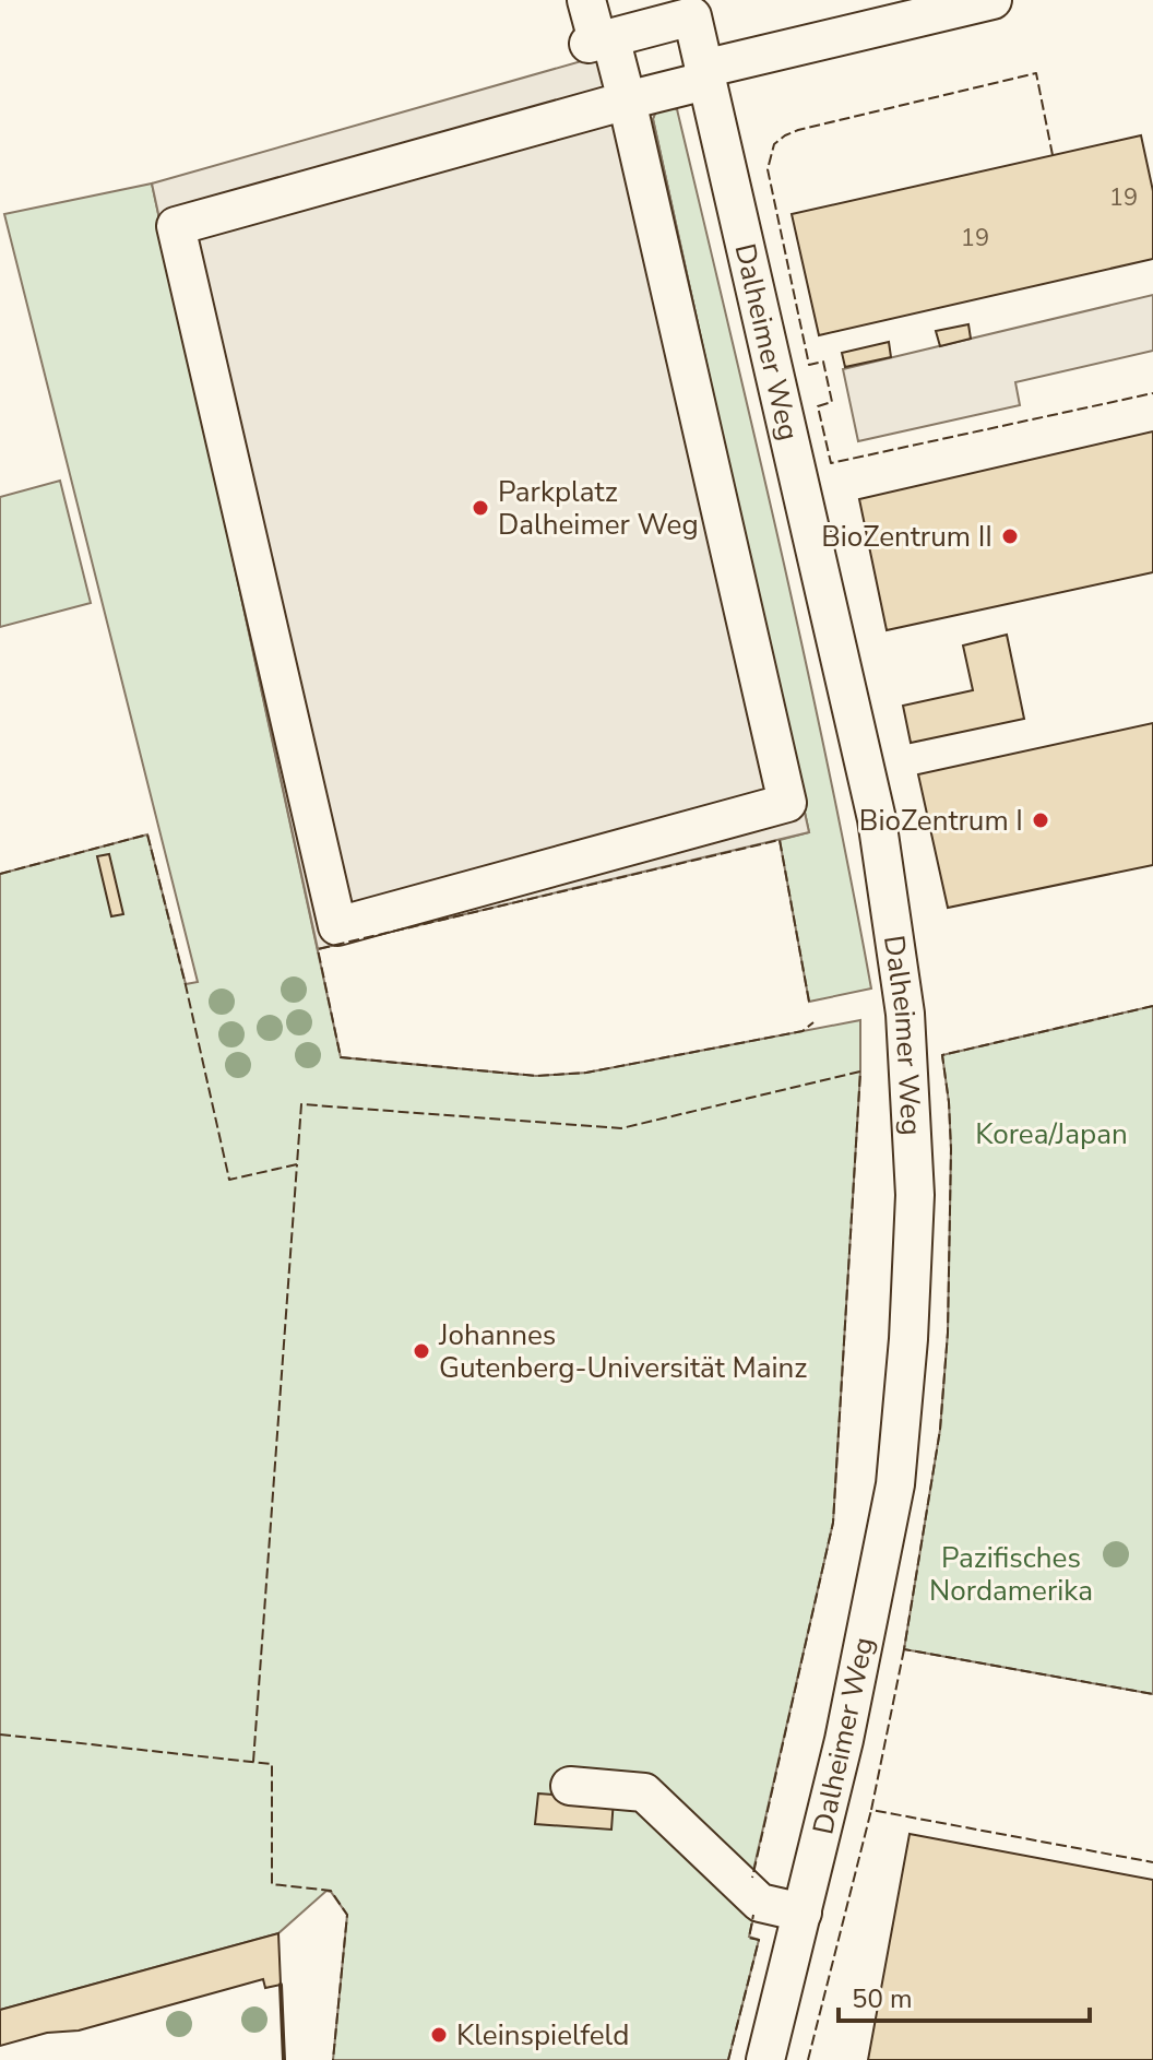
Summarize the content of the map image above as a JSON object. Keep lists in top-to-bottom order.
{
  "streets": {
    "street": ["Dalheimer Weg"]
  },
  "parks": ["Korea/Japan", "Pazifisches Nordamerika"],
  "places": [
    "Parkplatz Dalheimer Weg",
    "BioZentrum II",
    "BioZentrum I",
    "Johannes Gutenberg-Universität Mainz",
    "Kleinspielfeld"
  ],
  "house_numbers": ["19", "19"],
  "scale_bar": "50 m"
}
